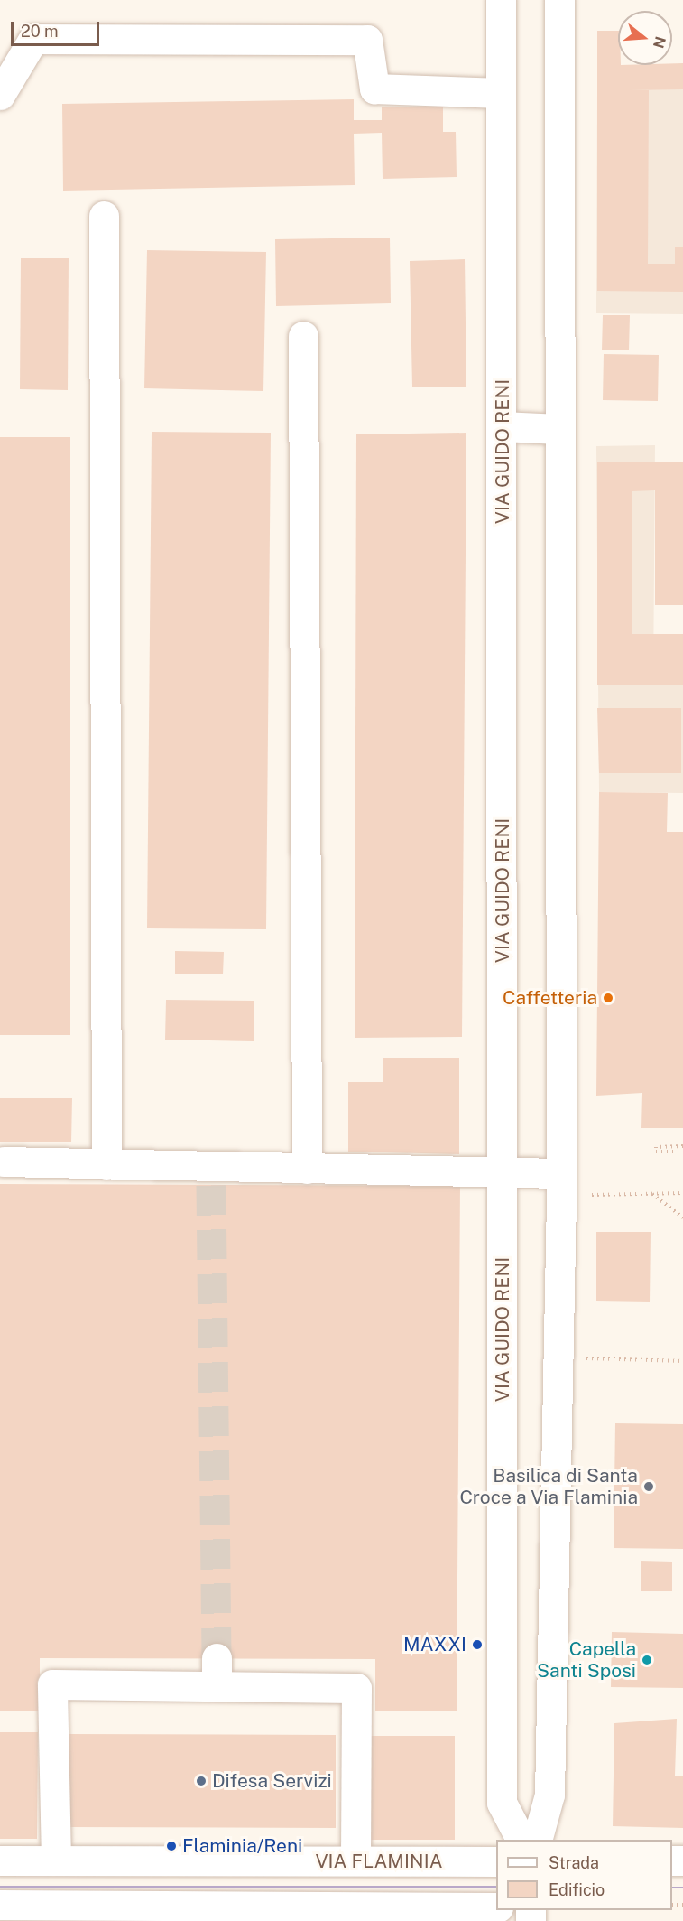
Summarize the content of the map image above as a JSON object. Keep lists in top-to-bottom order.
{
  "streets": {
    "street": ["VIA GUIDO RENI", "VIA FLAMINIA"]
  },
  "places": [
    "Caffetteria",
    "Basilica di Santa Croce a Via Flaminia",
    "MAXXI",
    "Capella Santi Sposi",
    "Difesa Servizi",
    "Flaminia/Reni"
  ],
  "legend": ["Strada", "Edificio"],
  "scale_bar": "20 m",
  "north": "right"
}
